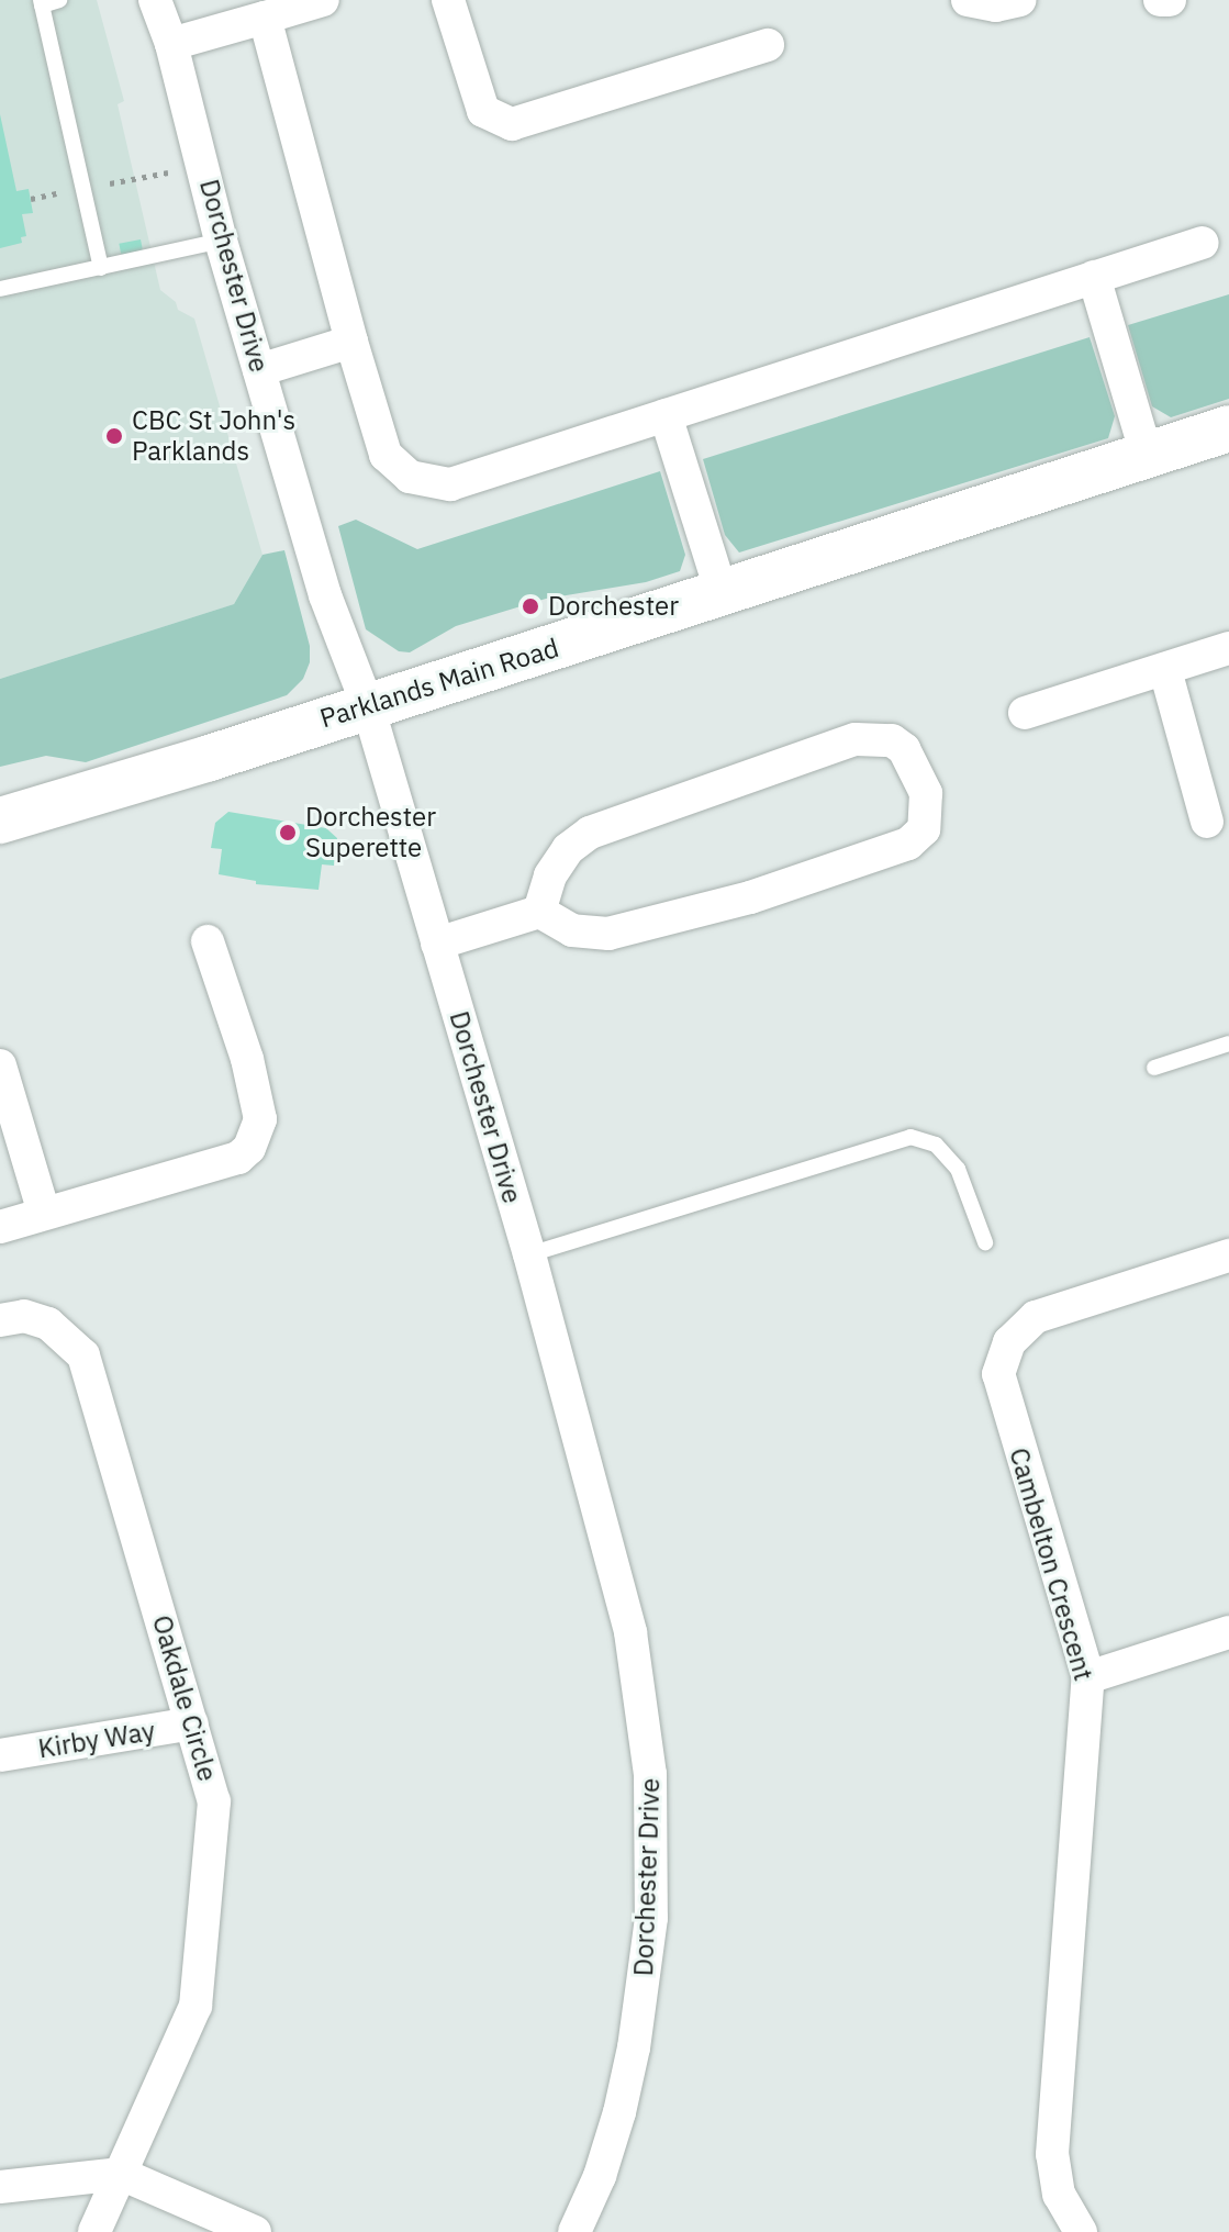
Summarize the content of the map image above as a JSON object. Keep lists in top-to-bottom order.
{
  "streets": {
    "street": [
      "Dorchester Drive",
      "Parklands Main Road",
      "Cambelton Crescent",
      "Oakdale Circle",
      "Kirby Way"
    ]
  },
  "crossings": [
    ["Dorchester Drive", "Parklands Main Road"],
    ["Oakdale Circle", "Kirby Way"]
  ],
  "places": ["CBC St John's Parklands", "Dorchester", "Dorchester Superette"]
}
